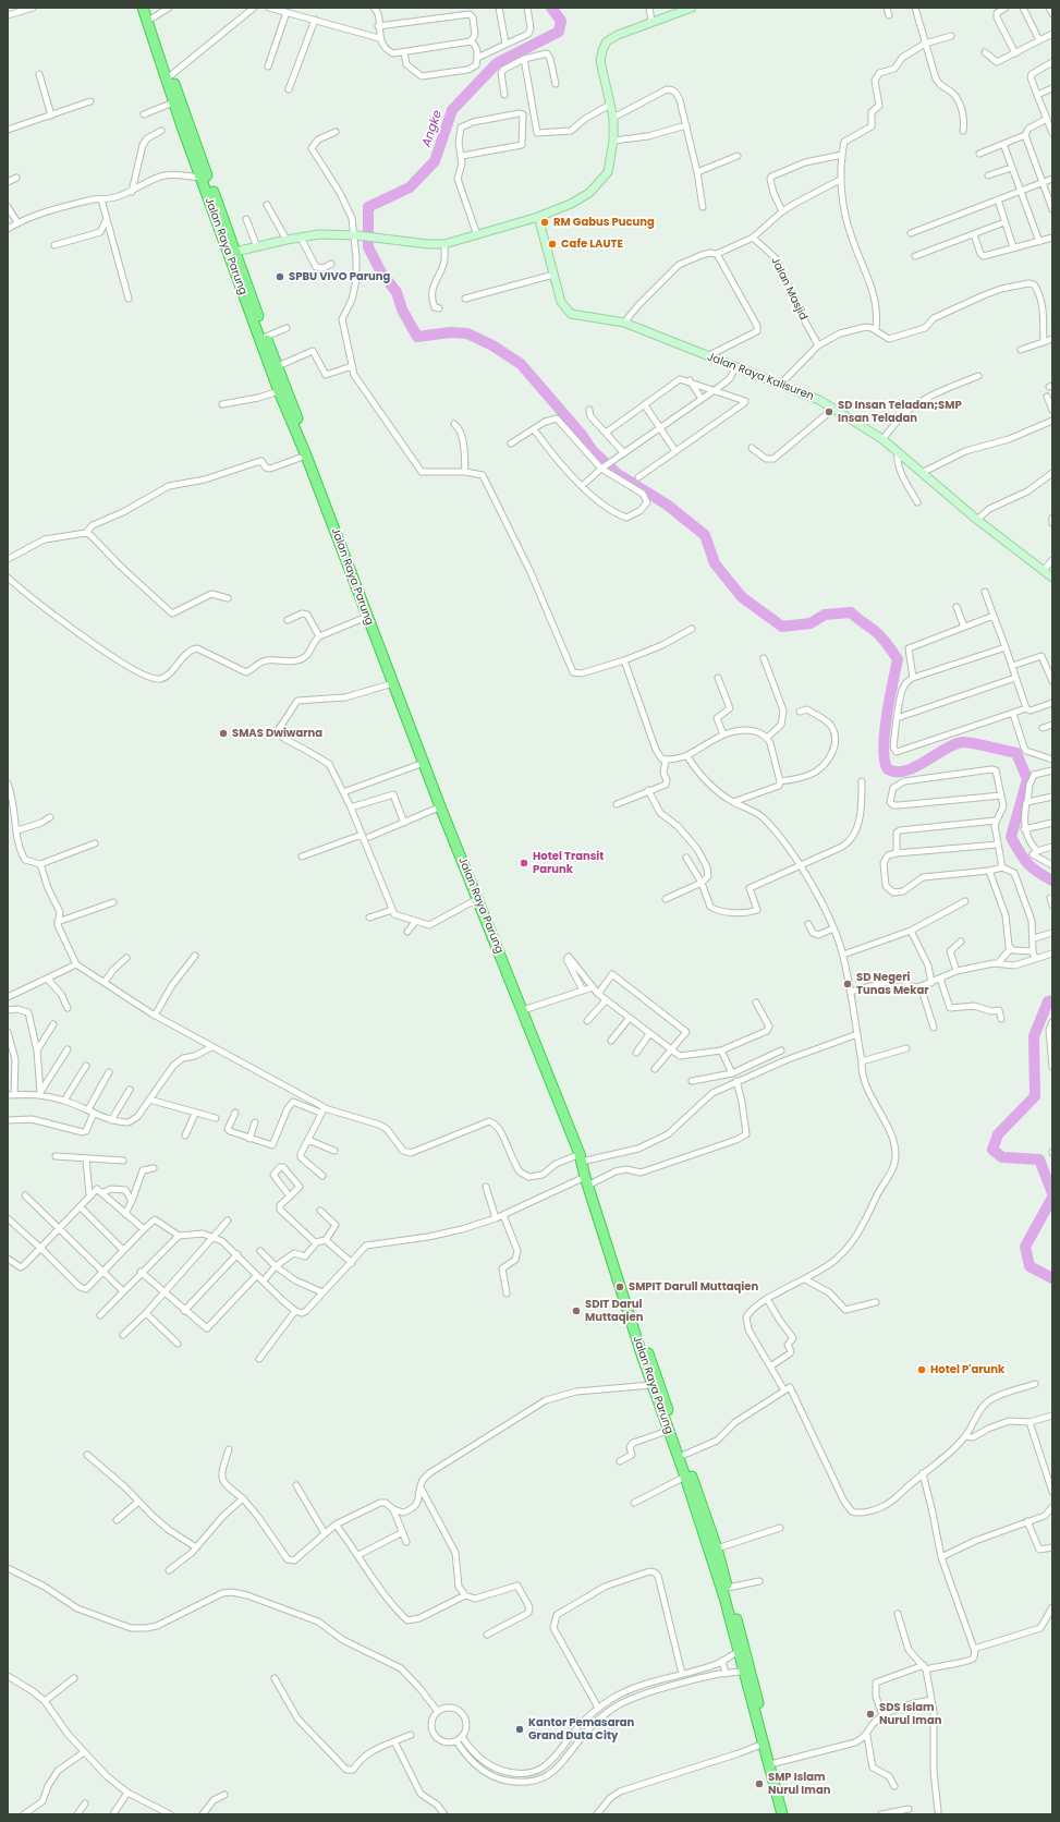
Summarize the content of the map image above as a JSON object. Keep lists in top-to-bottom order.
{
  "streets": {
    "highway": ["Jalan Raya Parung"],
    "main road": ["Jalan Raya Kalisuren"],
    "street": ["Jalan Masjid"]
  },
  "water": ["Angke"],
  "places": [
    "RM Gabus Pucung",
    "Cafe LAUTE",
    "SPBU VIVO Parung",
    "SD Insan Teladan;SMP Insan Teladan",
    "SMAS Dwiwarna",
    "Hotel Transit Parunk",
    "SD Negeri Tunas Mekar",
    "SMPIT Darull Muttaqien",
    "SDIT Darul Muttaqien",
    "Hotel P'arunk",
    "SDS Islam Nurul Iman",
    "Kantor Pemasaran Grand Duta City",
    "SMP Islam Nurul Iman"
  ]
}
